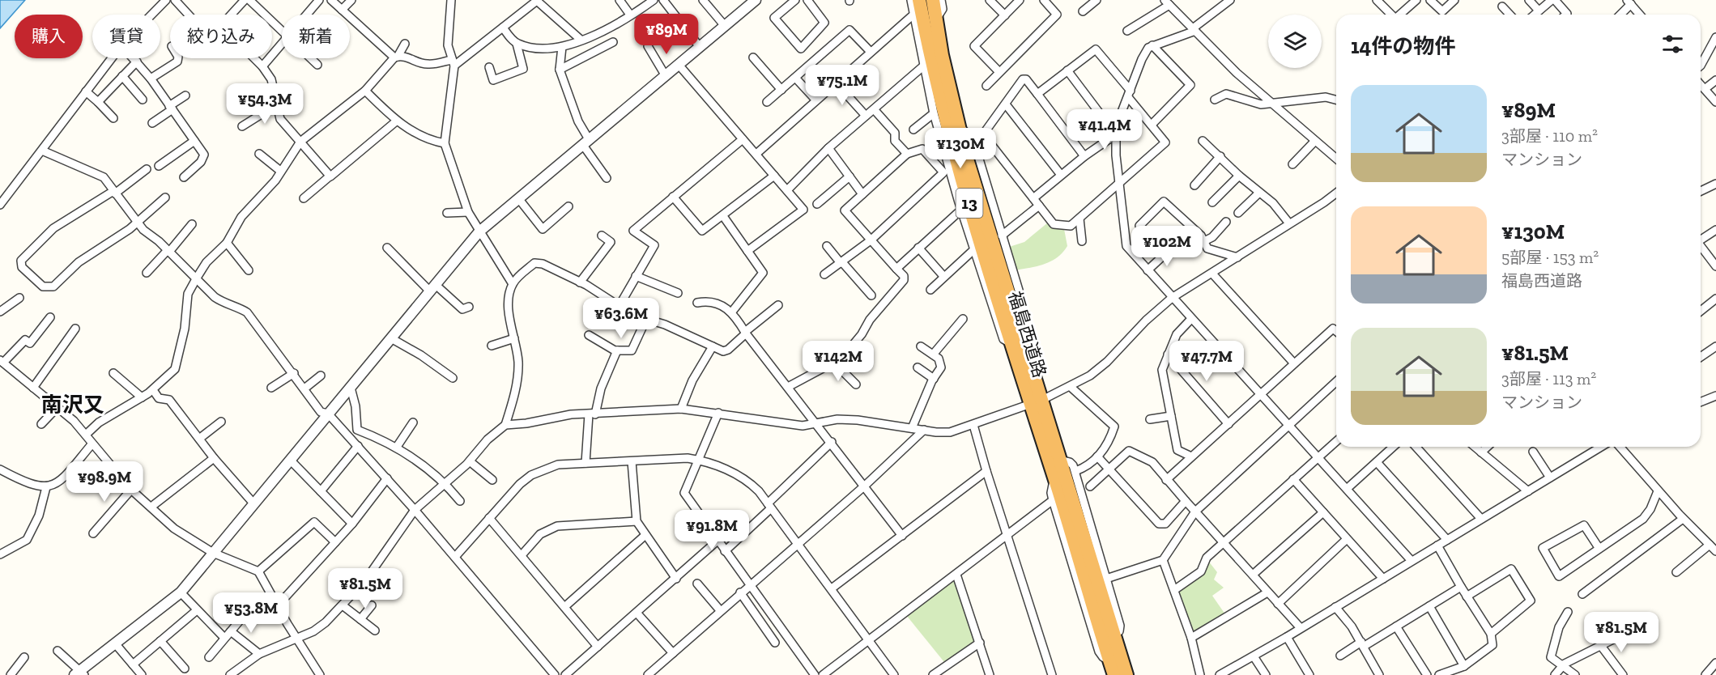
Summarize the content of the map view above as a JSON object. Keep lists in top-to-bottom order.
{
  "streets": {
    "highway": ["13", "福島西道路"]
  },
  "districts": ["南沢又"],
  "page": {
    "price": [
      "¥89M",
      "¥75.1M",
      "¥54.3M",
      "¥41.4M",
      "¥130M",
      "¥102M",
      "¥63.6M",
      "¥142M",
      "¥47.7M",
      "¥98.9M",
      "¥91.8M",
      "¥81.5M",
      "¥53.8M",
      "¥81.5M"
    ],
    "chip": [
      "購入",
      "賃貸",
      "絞り込み",
      "新着"
    ],
    "heading": "14件の物件",
    "list": [
      {
        "name": "¥89M",
        "note": "3部屋 · 110 m² · マンション"
      },
      {
        "name": "¥130M",
        "note": "5部屋 · 153 m² · 福島西道路"
      },
      {
        "name": "¥81.5M",
        "note": "3部屋 · 113 m² · マンション"
      }
    ]
  }
}
